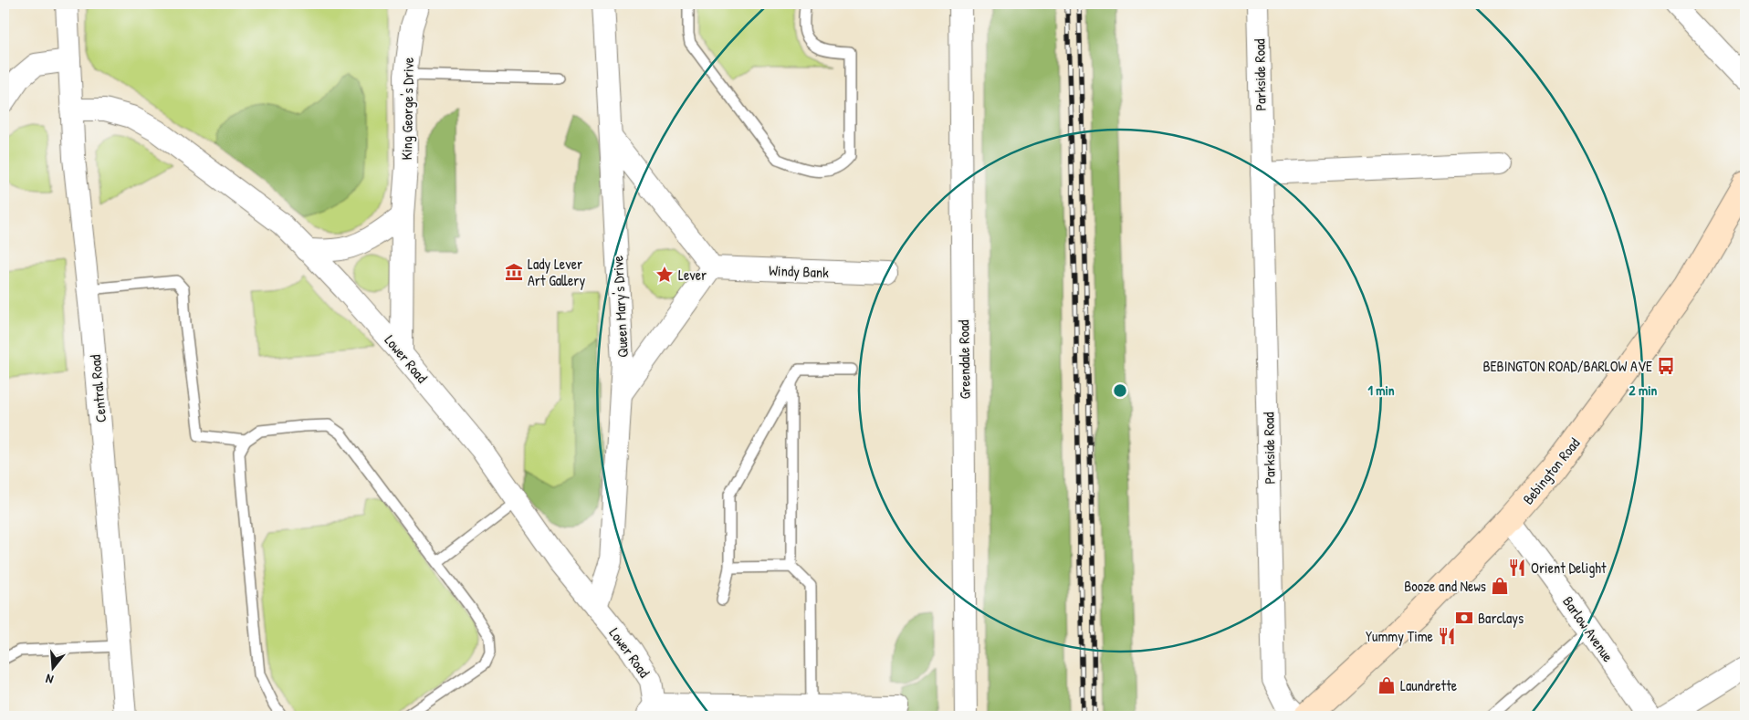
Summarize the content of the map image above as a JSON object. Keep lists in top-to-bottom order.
{
  "streets": {
    "main road": ["Bebington Road"],
    "street": [
      "Parkside Road",
      "King George's Drive",
      "Windy Bank",
      "Queen Mary's Drive",
      "Lower Road",
      "Greendale Road",
      "Central Road",
      "Barlow Avenue"
    ]
  },
  "crossings": [
    ["King George's Drive", "Lower Road"],
    ["Queen Mary's Drive", "Lower Road"],
    ["Lower Road", "Central Road"],
    ["Bebington Road", "Barlow Avenue"]
  ],
  "places": {
    "museum": ["Lady Lever Art Gallery"],
    "place": ["Lever"],
    "bus stop": ["BEBINGTON ROAD/BARLOW AVE"],
    "restaurant": ["Orient Delight", "Yummy Time"],
    "shop": ["Booze and News", "Laundrette"],
    "bank": ["Barclays"]
  },
  "north": "bottom",
  "rings": ["1 min", "2 min"]
}
